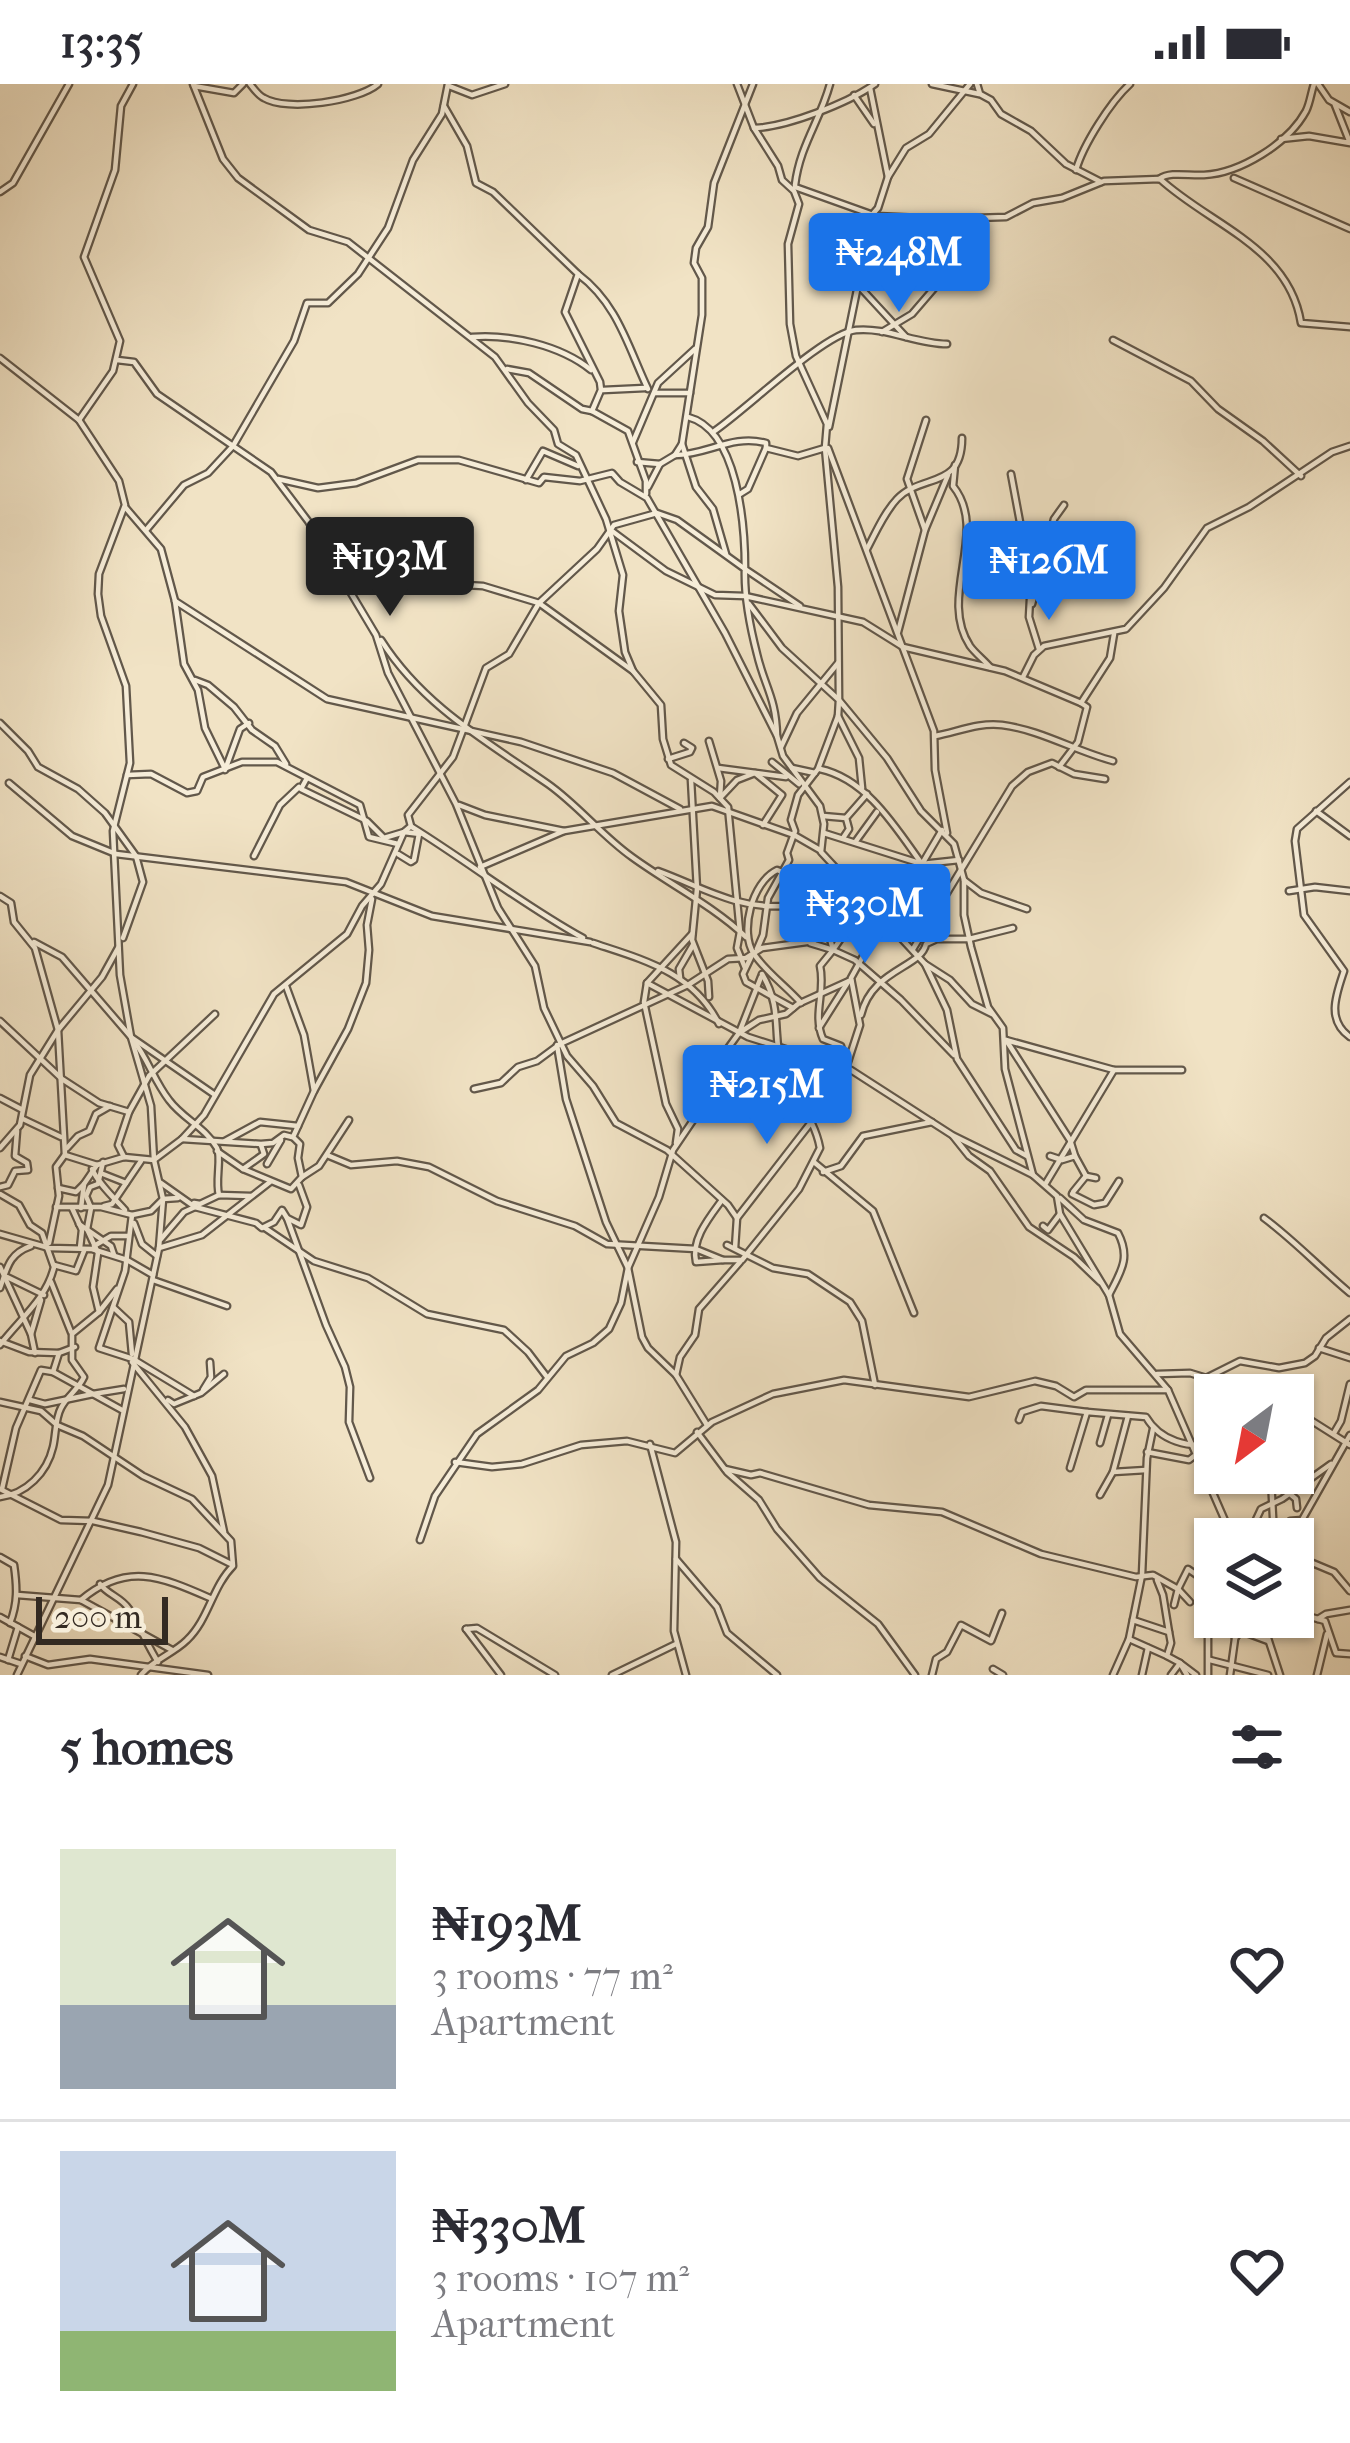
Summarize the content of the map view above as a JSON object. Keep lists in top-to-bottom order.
{
  "scale_bar": "200 m",
  "north": "bottom left",
  "page": {
    "status": "13:35",
    "price": [
      "₦248M",
      "₦193M",
      "₦126M",
      "₦330M",
      "₦215M"
    ],
    "scale": "200 m",
    "heading": "5 homes",
    "list": [
      {
        "name": "₦193M",
        "note": "3 rooms · 77 m² · Apartment"
      },
      {
        "name": "₦330M",
        "note": "3 rooms · 107 m² · Apartment"
      }
    ]
  }
}
